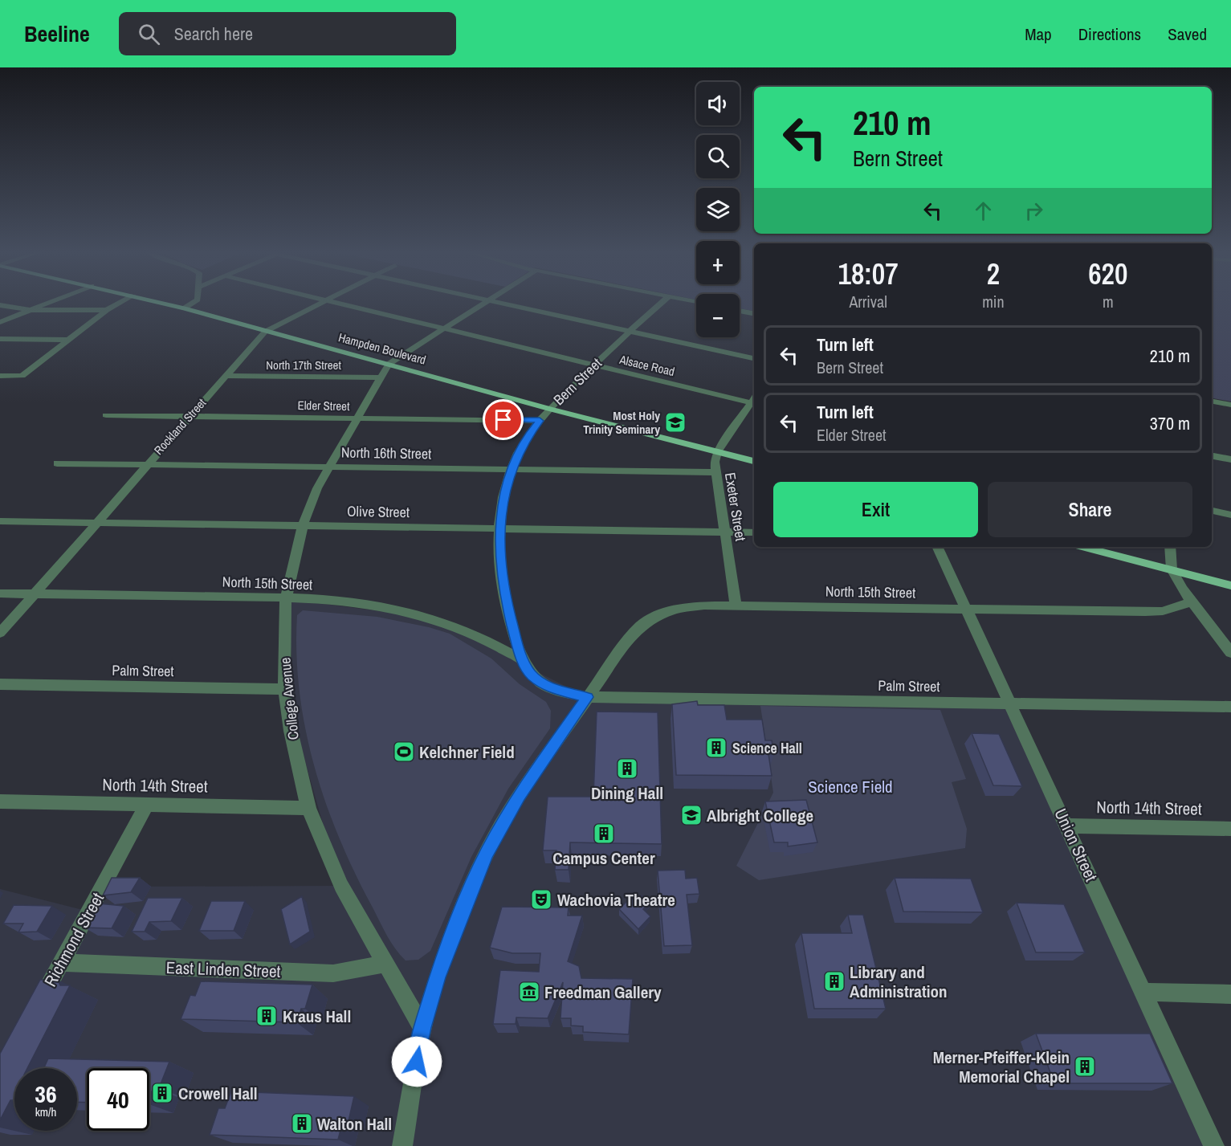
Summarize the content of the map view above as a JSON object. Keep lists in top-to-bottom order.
{
  "streets": {
    "main road": ["Hampden Boulevard"],
    "street": [
      "North 17th Street",
      "Alsace Road",
      "Bern Street",
      "Elder Street",
      "Rockland Street",
      "North 16th Street",
      "Exeter Street",
      "Olive Street",
      "North 15th Street",
      "Palm Street",
      "College Avenue",
      "North 14th Street",
      "Union Street",
      "Richmond Street",
      "East Linden Street"
    ]
  },
  "crossings": [
    ["Hampden Boulevard", "Bern Street"],
    ["Hampden Boulevard", "Rockland Street"],
    ["Hampden Boulevard", "Exeter Street"],
    ["Hampden Boulevard", "College Avenue"],
    ["North 17th Street", "Rockland Street"],
    ["North 17th Street", "College Avenue"],
    ["Alsace Road", "Bern Street"],
    ["Bern Street", "Elder Street"],
    ["Bern Street", "North 16th Street"],
    ["Bern Street", "Olive Street"],
    ["Bern Street", "North 15th Street"],
    ["Bern Street", "Palm Street"],
    ["Elder Street", "Rockland Street"],
    ["Elder Street", "College Avenue"],
    ["Rockland Street", "North 16th Street"],
    ["Rockland Street", "Olive Street"],
    ["Rockland Street", "North 15th Street"],
    ["North 16th Street", "Exeter Street"],
    ["North 16th Street", "College Avenue"],
    ["Exeter Street", "Olive Street"],
    ["Exeter Street", "North 15th Street"],
    ["Olive Street", "College Avenue"],
    ["North 15th Street", "Palm Street"],
    ["North 15th Street", "College Avenue"],
    ["North 15th Street", "Union Street"],
    ["Palm Street", "College Avenue"],
    ["Palm Street", "Union Street"],
    ["College Avenue", "North 14th Street"],
    ["College Avenue", "East Linden Street"],
    ["North 14th Street", "Union Street"],
    ["North 14th Street", "Richmond Street"],
    ["Richmond Street", "East Linden Street"]
  ],
  "parks": ["Science Field"],
  "places": {
    "school or university": ["Most Holy Trinity Seminary", "Albright College"],
    "building": [
      "Science Hall",
      "Dining Hall",
      "Campus Center",
      "Library and Administration",
      "Kraus Hall",
      "Merner-Pfeiffer-Klein Memorial Chapel",
      "Crowell Hall",
      "Walton Hall"
    ],
    "sports": ["Kelchner Field"],
    "theatre": ["Wachovia Theatre"],
    "museum": ["Freedman Gallery"]
  },
  "page": {
    "header": "Beeline",
    "search": "Search here",
    "nav": ["Map", "Directions", "Saved"],
    "map_buttons": ["+", "−"],
    "turn": ["210 m", "Bern Street"],
    "eta": [
      "18:07",
      "Arrival",
      "2",
      "min",
      "620",
      "m"
    ],
    "list": [
      {
        "name": "Turn left",
        "note": "Bern Street",
        "value": "210 m"
      },
      {
        "name": "Turn left",
        "note": "Elder Street",
        "value": "370 m"
      }
    ],
    "buttons": ["Exit", "Share"],
    "speed": "36 km/h",
    "limit": "40"
  }
}
